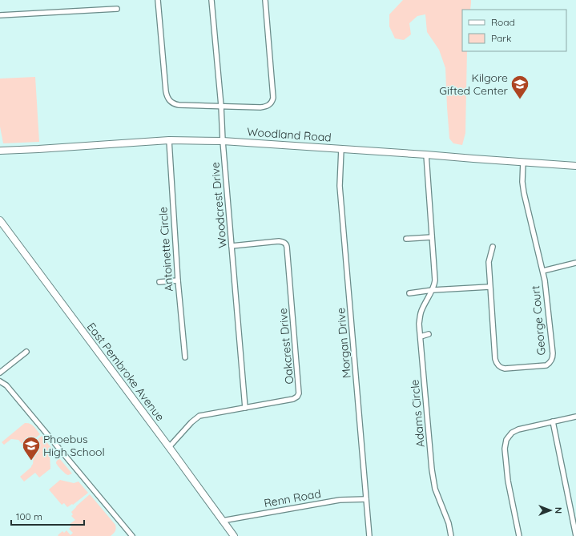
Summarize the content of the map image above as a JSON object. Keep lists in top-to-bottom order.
{
  "streets": {
    "main road": ["Woodland Road", "East Pembroke Avenue"],
    "street": [
      "Woodcrest Drive",
      "Antoinette Circle",
      "George Court",
      "Morgan Drive",
      "Oakcrest Drive",
      "Adams Circle",
      "Renn Road"
    ]
  },
  "crossings": [
    ["Woodland Road", "Woodcrest Drive"],
    ["Woodland Road", "Antoinette Circle"],
    ["Woodland Road", "George Court"],
    ["Woodland Road", "Morgan Drive"],
    ["Woodland Road", "Adams Circle"],
    ["Woodcrest Drive", "Oakcrest Drive"],
    ["Morgan Drive", "Renn Road"],
    ["Oakcrest Drive", "East Pembroke Avenue"],
    ["East Pembroke Avenue", "Renn Road"]
  ],
  "places": {
    "school or university": ["Kilgore Gifted Center", "Phoebus High School"]
  },
  "legend": ["Road", "Park"],
  "scale_bar": "100 m",
  "north": "right"
}
